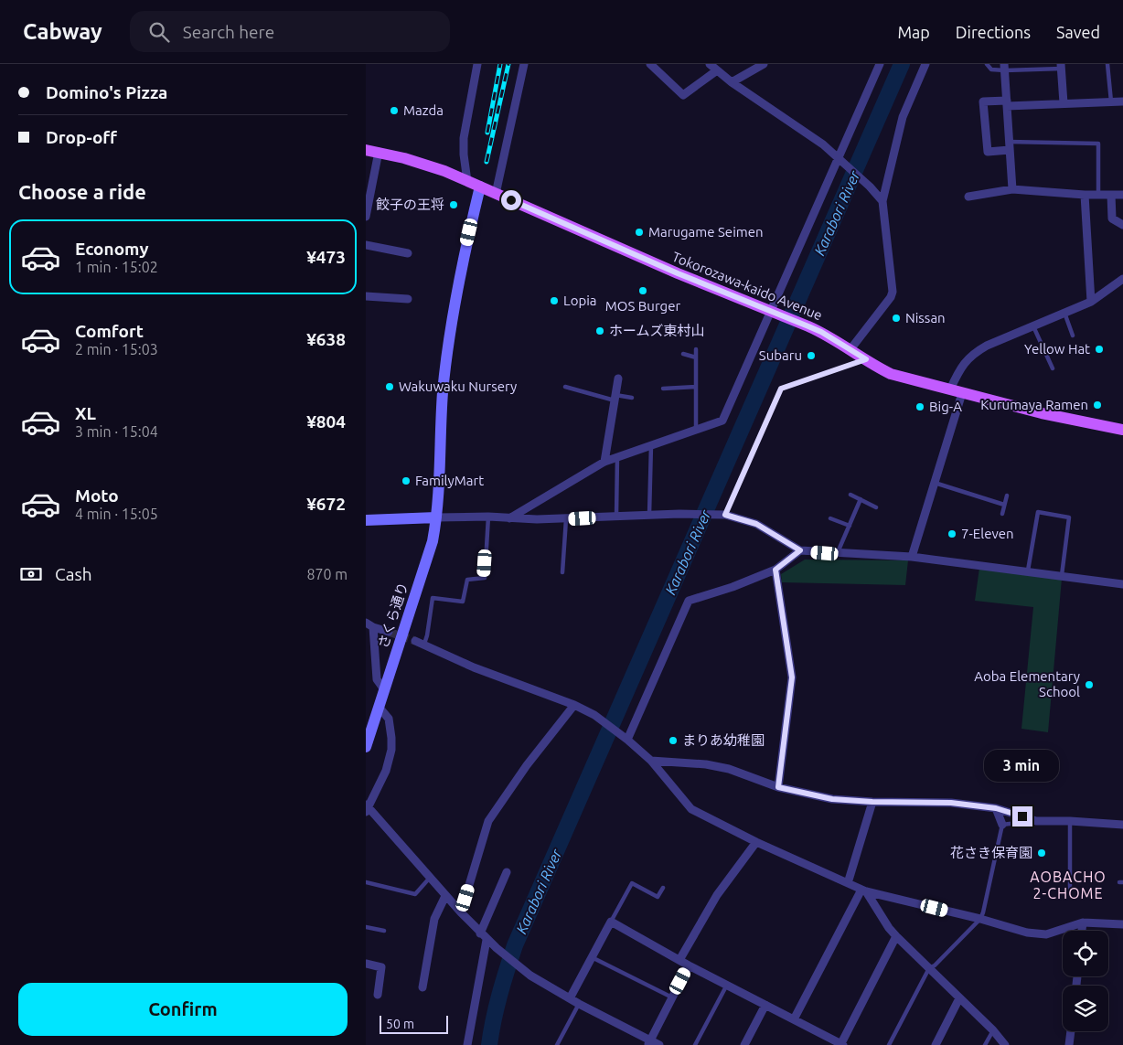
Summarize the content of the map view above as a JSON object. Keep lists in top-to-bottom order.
{
  "streets": {
    "main road": ["Tokorozawa-kaido Avenue"],
    "street": ["さくら通り"]
  },
  "crossings": [
    ["Tokorozawa-kaido Avenue", "さくら通り"]
  ],
  "districts": ["AOBACHO 2-CHOME"],
  "water": ["Karabori River"],
  "places": [
    "Mazda",
    "餃子の王将",
    "Marugame Seimen",
    "MOS Burger",
    "Lopia",
    "Nissan",
    "ホームズ東村山",
    "Yellow Hat",
    "Subaru",
    "Wakuwaku Nursery",
    "Kurumaya Ramen",
    "Big-A",
    "FamilyMart",
    "7-Eleven",
    "Aoba Elementary School",
    "まりあ幼稚園",
    "花さき保育園"
  ],
  "scale_bar": "50 m",
  "page": {
    "header": "Cabway",
    "search": "Search here",
    "nav": ["Map", "Directions", "Saved"],
    "banner": ["Domino's Pizza", "Drop-off"],
    "heading": "Choose a ride",
    "list": [
      {
        "name": "Economy",
        "note": "1 min · 15:02",
        "value": "¥473"
      },
      {
        "name": "Comfort",
        "note": "2 min · 15:03",
        "value": "¥638"
      },
      {
        "name": "XL",
        "note": "3 min · 15:04",
        "value": "¥804"
      },
      {
        "name": "Moto",
        "note": "4 min · 15:05",
        "value": "¥672"
      }
    ],
    "pay": ["Cash", "870 m"],
    "bubble": "3 min",
    "buttons": "Confirm",
    "scale": "50 m"
  }
}
